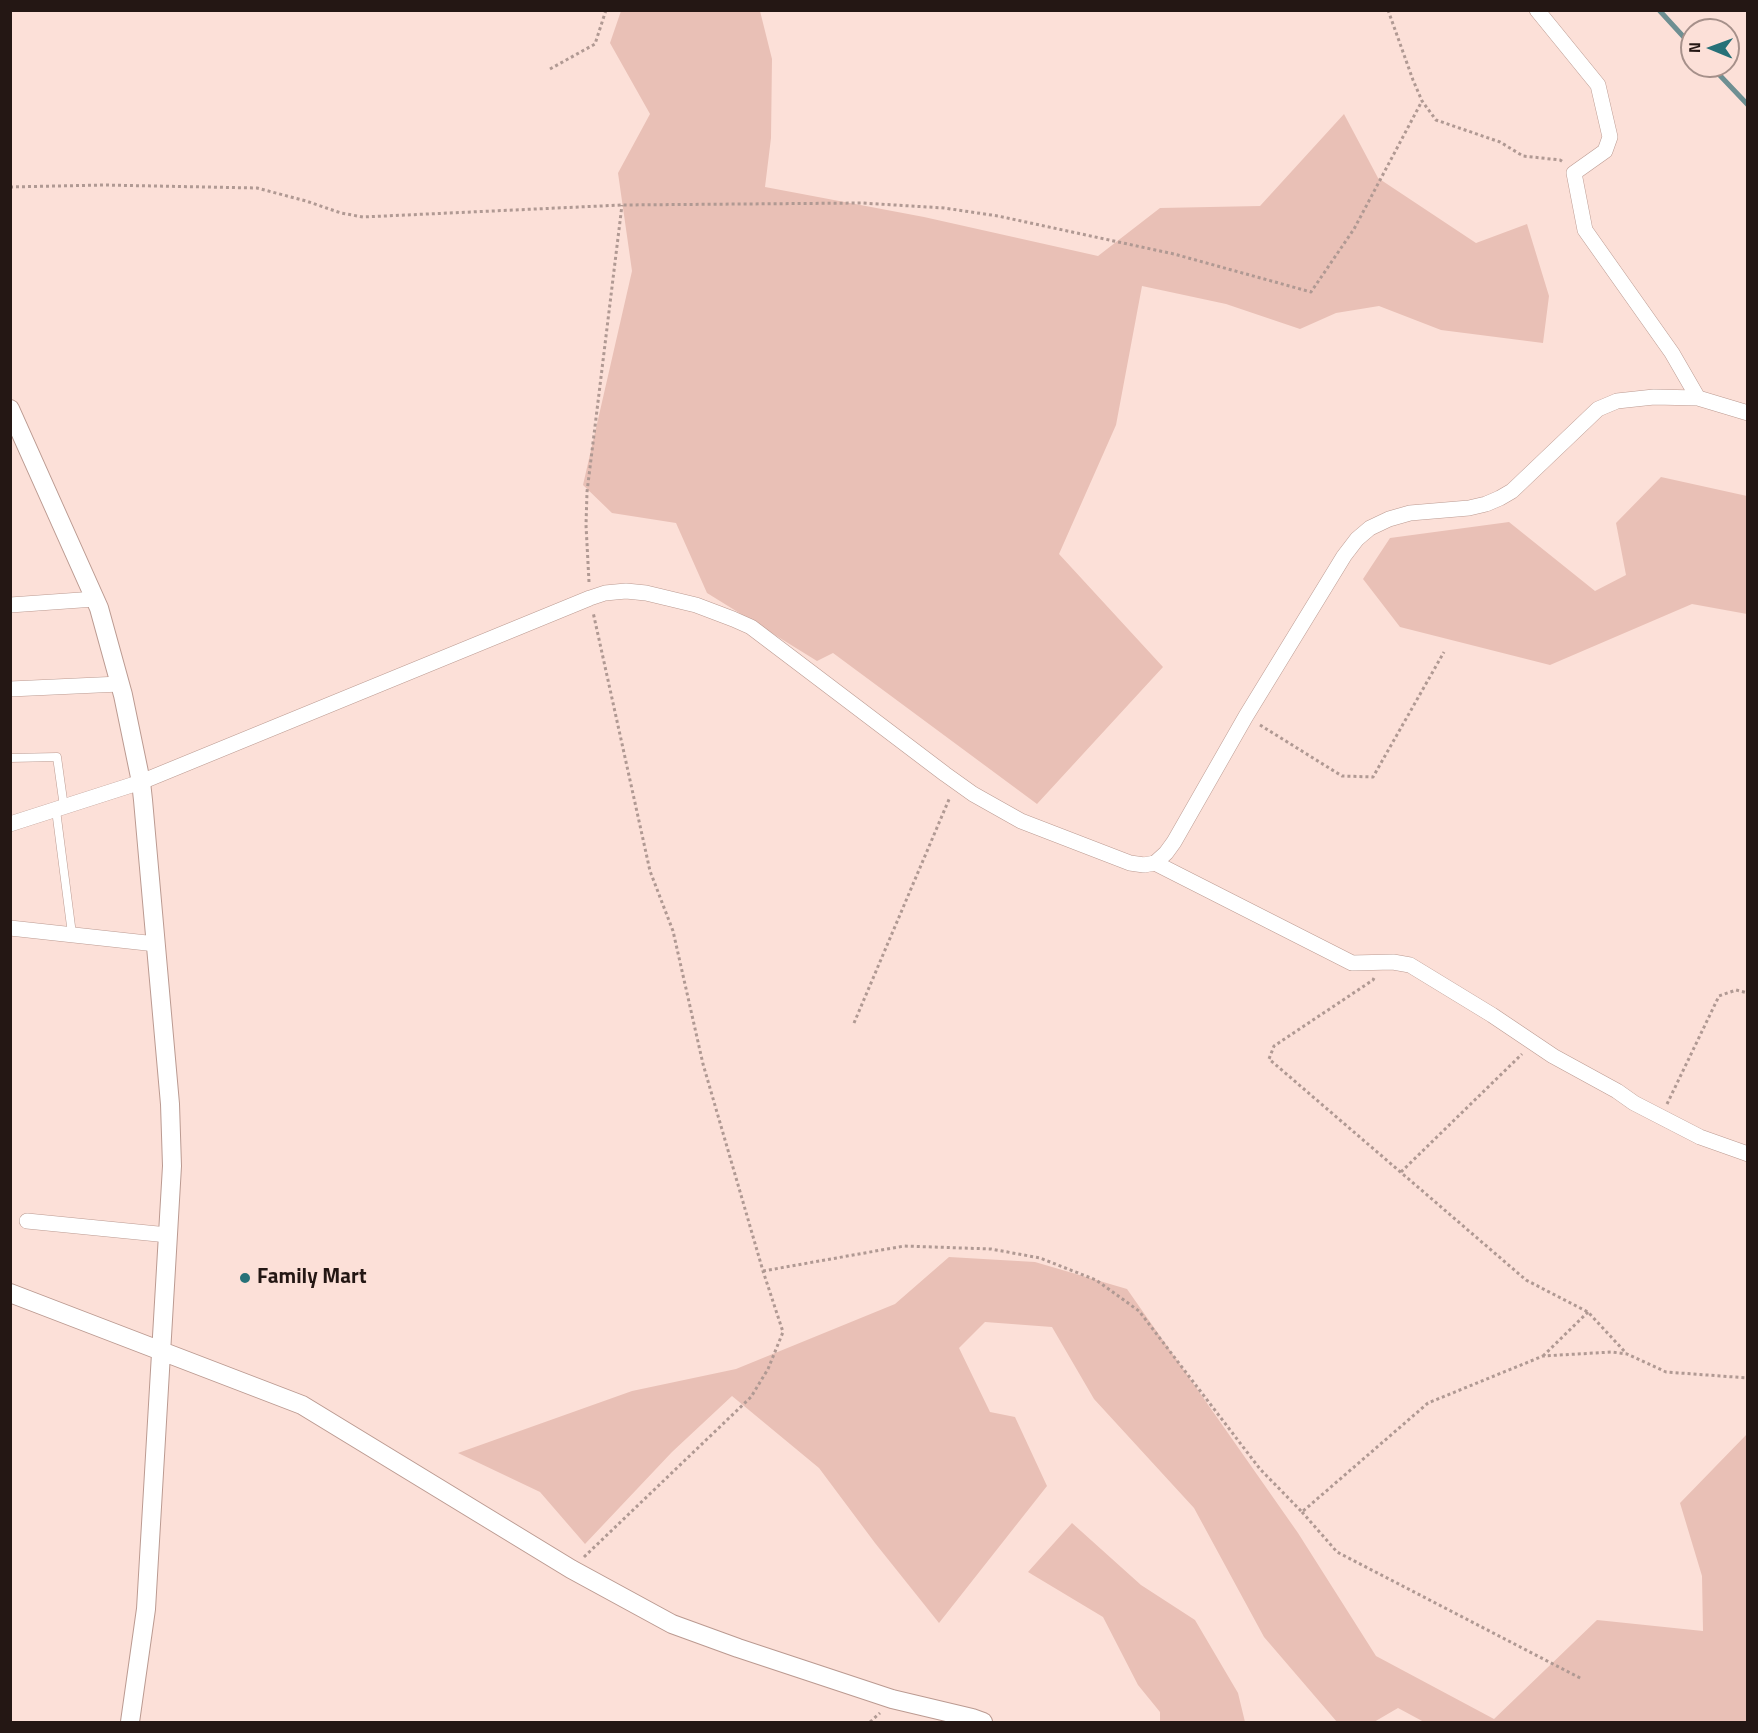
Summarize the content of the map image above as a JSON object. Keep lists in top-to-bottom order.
{
  "places": ["Family Mart"],
  "north": "left"
}
